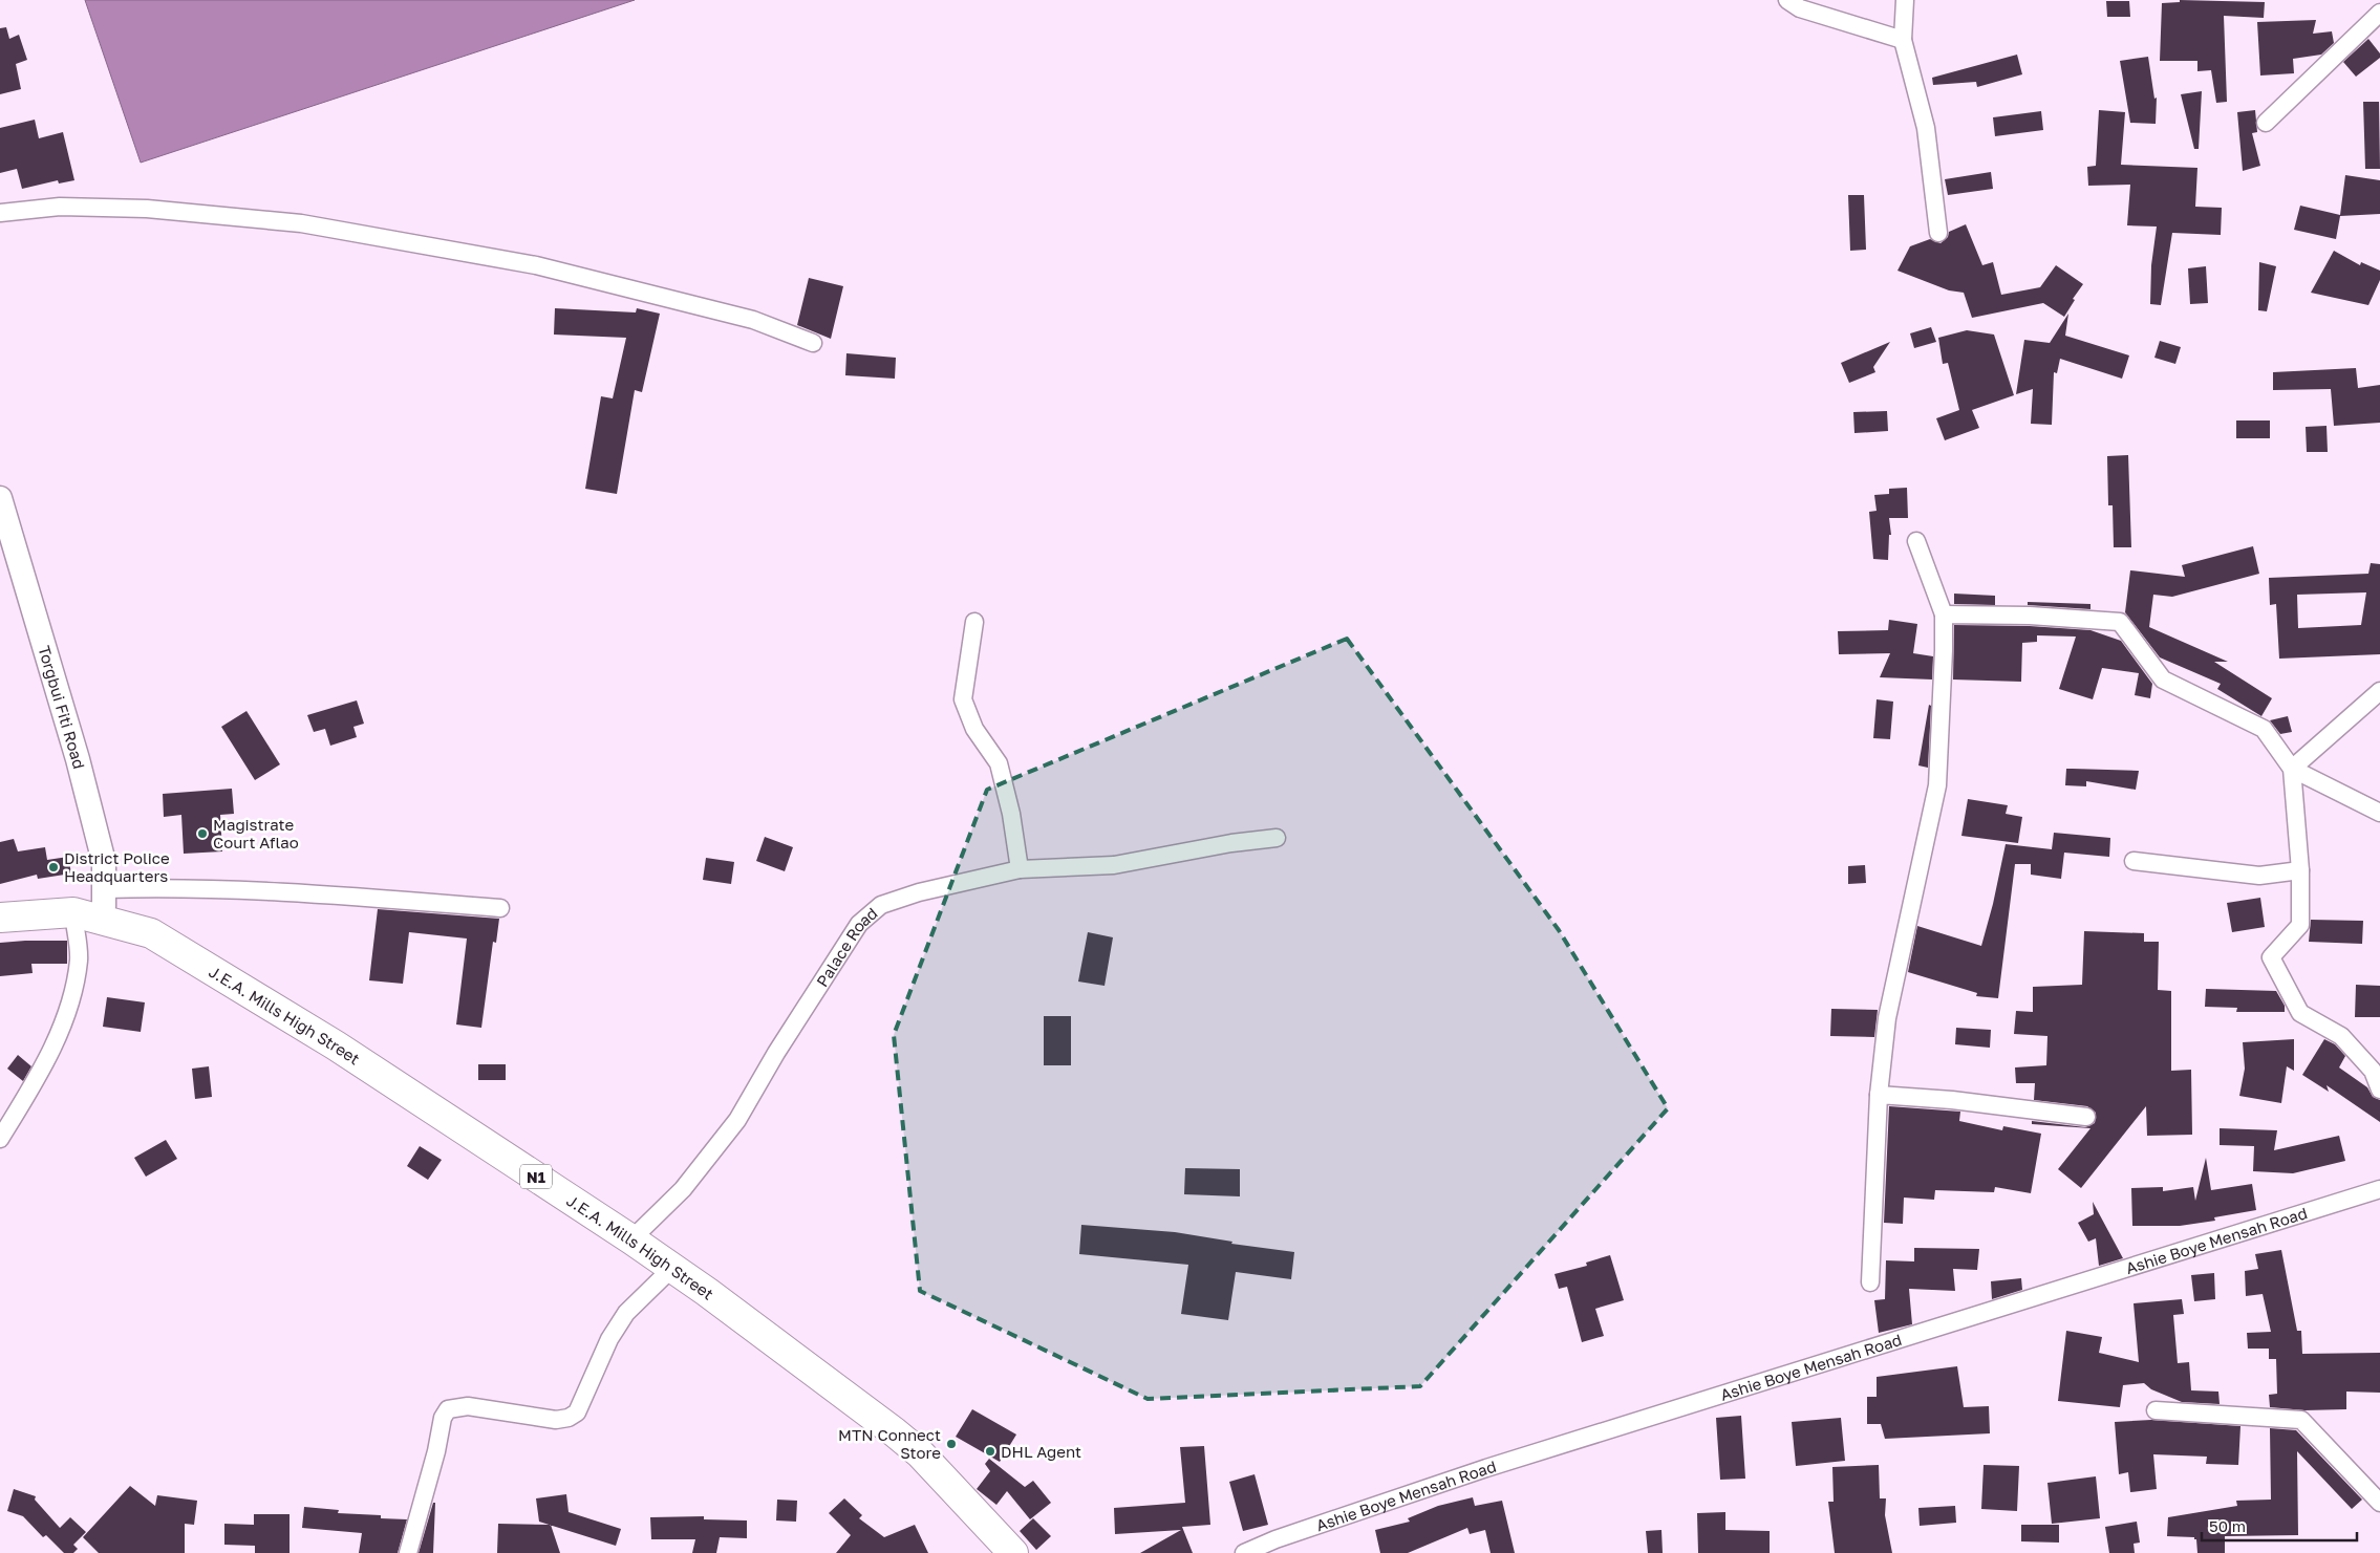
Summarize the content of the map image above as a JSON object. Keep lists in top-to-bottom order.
{
  "streets": {
    "highway": ["J.E.A. Mills High Street", "N1"],
    "street": ["Torgbui Fiti Road", "Palace Road", "Ashie Boye Mensah Road"]
  },
  "crossings": [
    ["Torgbui Fiti Road", "J.E.A. Mills High Street"],
    ["Palace Road", "J.E.A. Mills High Street"]
  ],
  "places": [
    "Magistrate Court Aflao",
    "District Police Headquarters",
    "MTN Connect Store",
    "DHL Agent"
  ],
  "scale_bar": "50 m"
}
